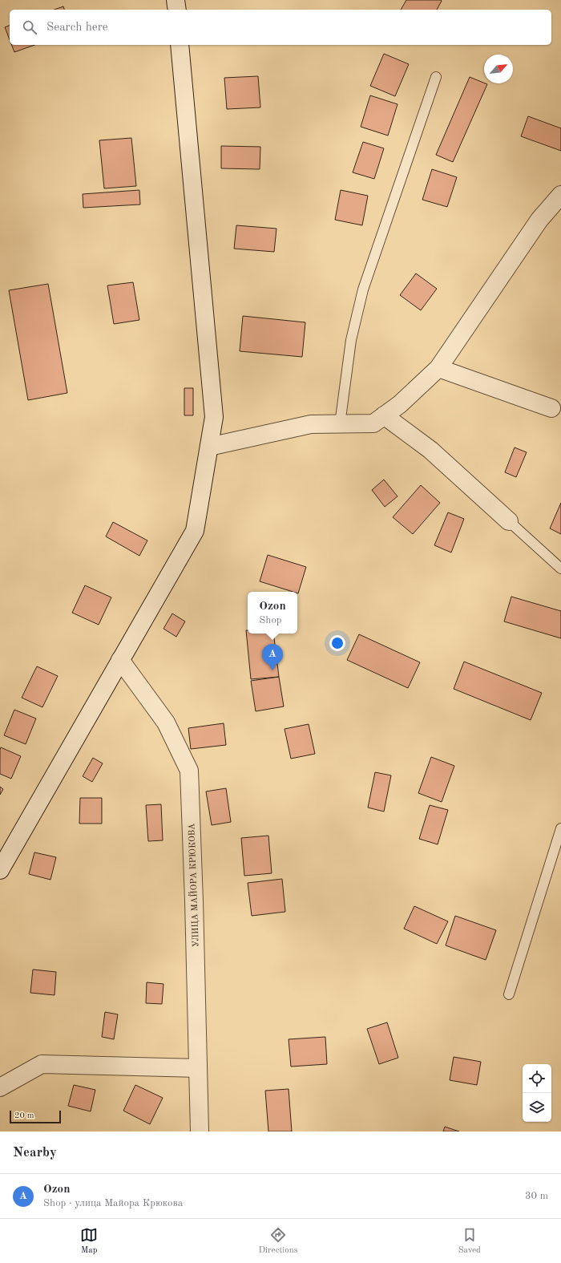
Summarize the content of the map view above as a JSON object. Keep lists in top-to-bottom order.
{
  "streets": {
    "street": ["УЛИЦА МАЙОРА КРЮКОВА"]
  },
  "scale_bar": "20 m",
  "north": "top right",
  "page": {
    "search": "Search here",
    "popup": ["Ozon", "Shop"],
    "pins": "A",
    "scale": "20 m",
    "heading": "Nearby",
    "list": [
      {
        "mark": "A",
        "name": "Ozon",
        "note": "Shop · улица Майора Крюкова",
        "value": "30 m"
      }
    ],
    "nav": ["Map", "Directions", "Saved"]
  }
}
